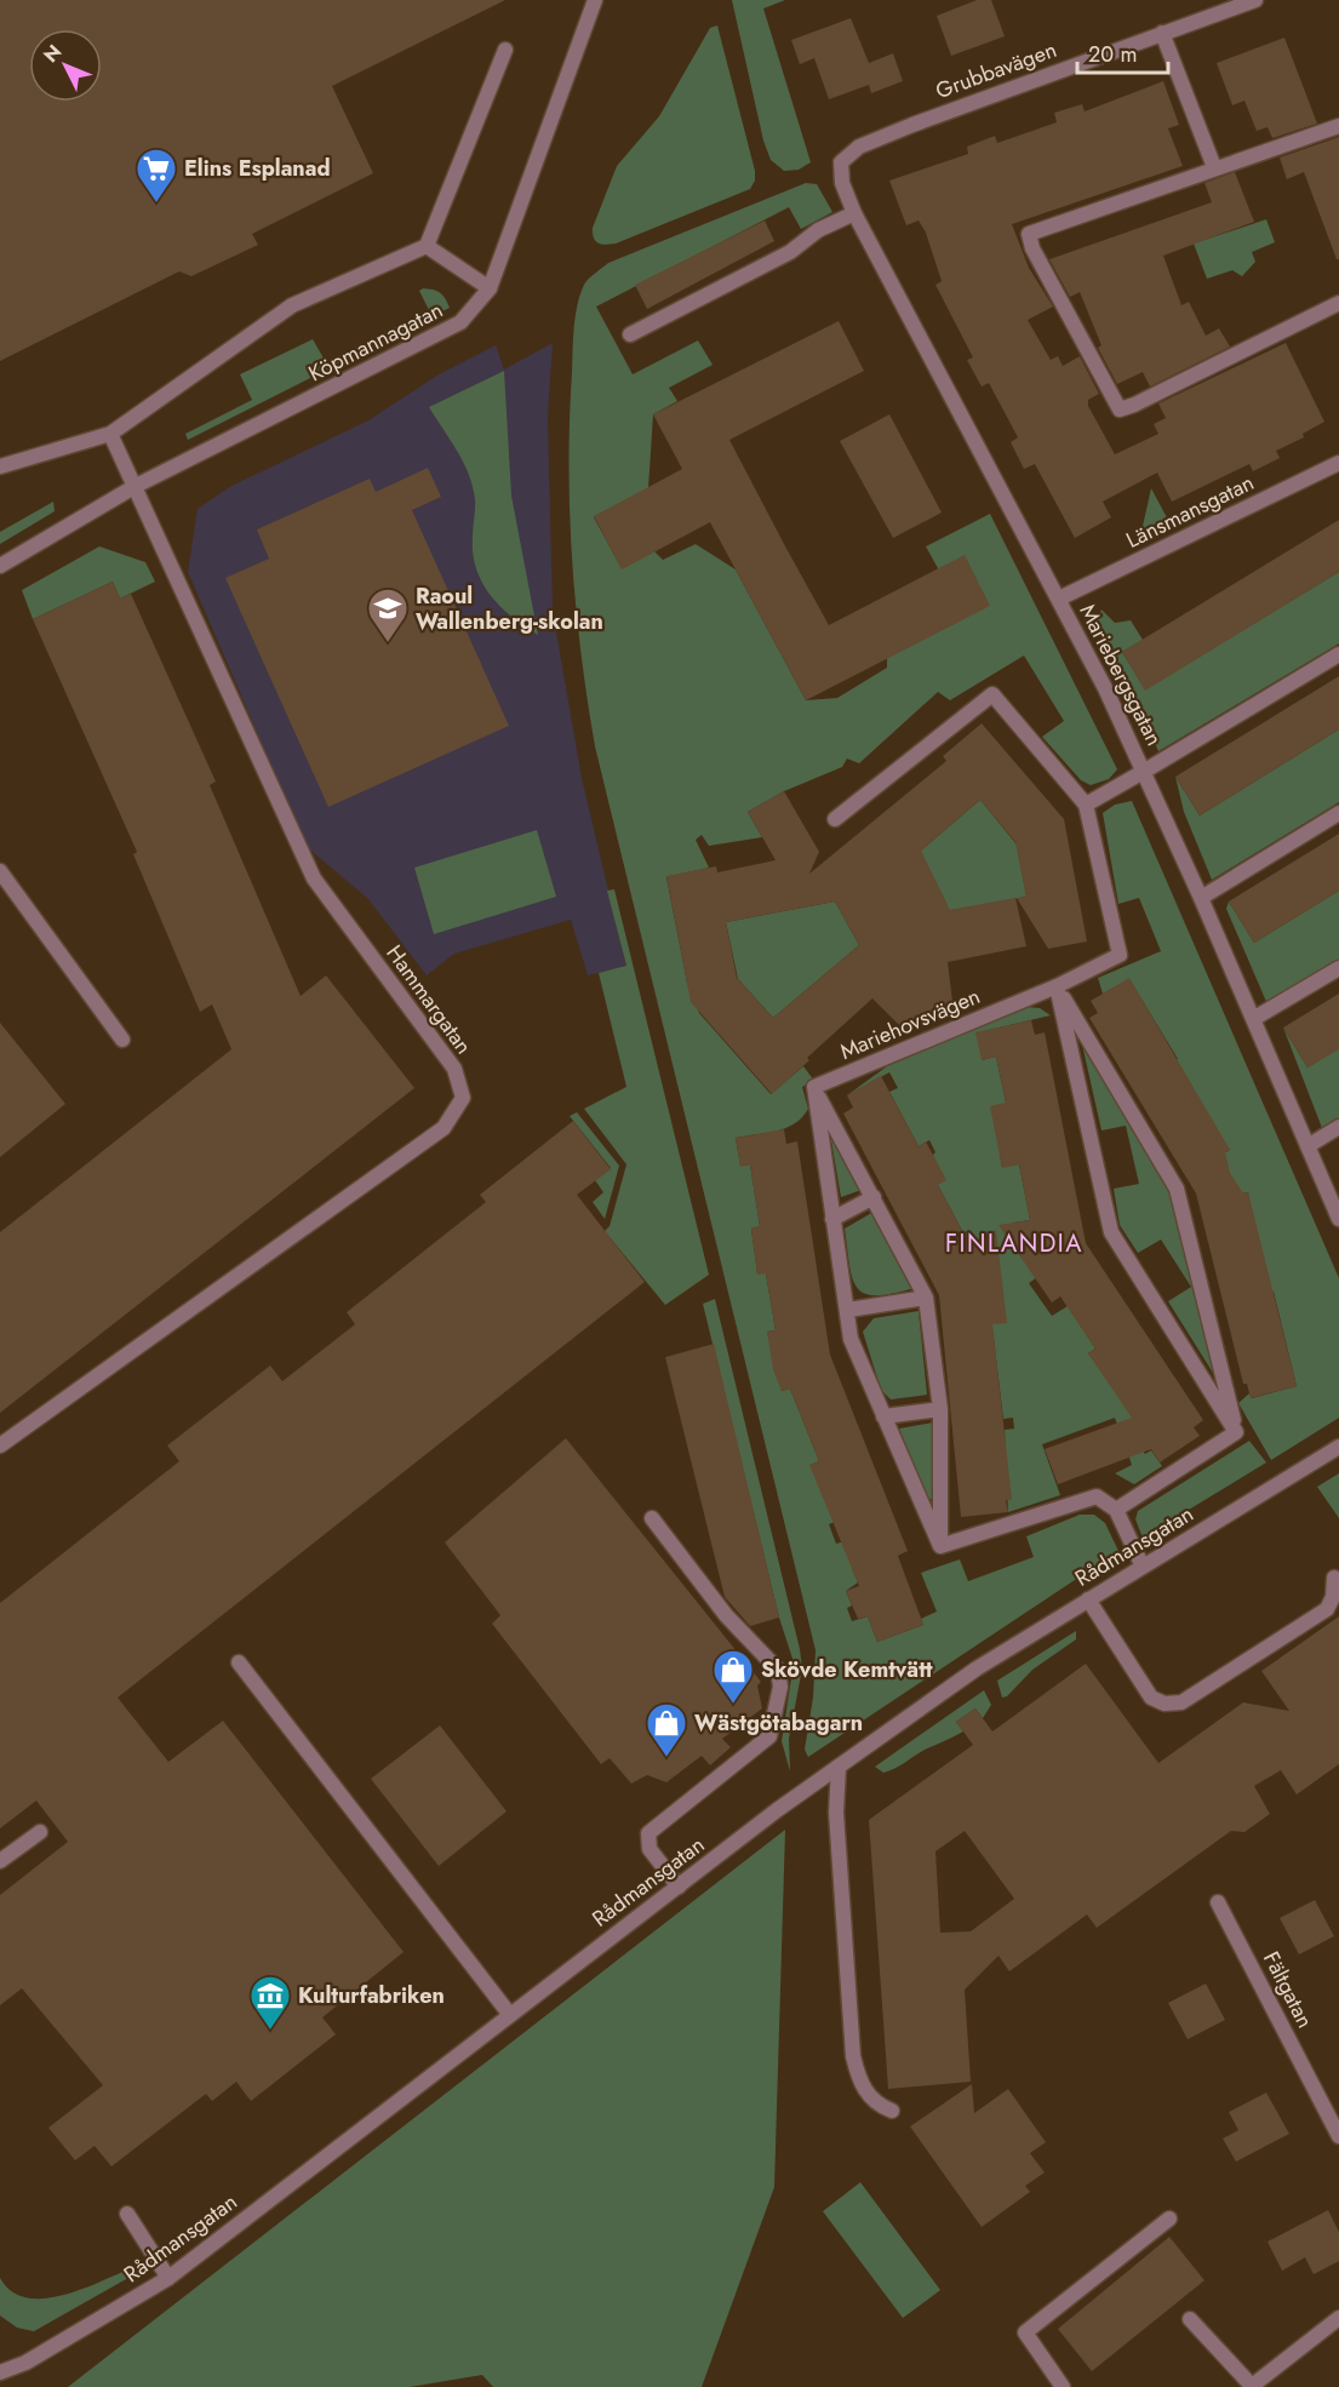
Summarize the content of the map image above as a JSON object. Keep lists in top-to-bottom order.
{
  "streets": {
    "street": [
      "Grubbavägen",
      "Köpmannagatan",
      "Länsmansgatan",
      "Mariebergsgatan",
      "Hammargatan",
      "Mariehovsvägen",
      "Rådmansgatan",
      "Fältgatan"
    ]
  },
  "crossings": [
    ["Grubbavägen", "Mariebergsgatan"],
    ["Köpmannagatan", "Hammargatan"],
    ["Länsmansgatan", "Mariebergsgatan"]
  ],
  "districts": ["FINLANDIA"],
  "places": {
    "supermarket": ["Elins Esplanad"],
    "school or university": ["Raoul Wallenberg-skolan"],
    "shop": ["Skövde Kemtvätt", "Wästgötabagarn"],
    "museum": ["Kulturfabriken"]
  },
  "scale_bar": "20 m",
  "north": "top left"
}
